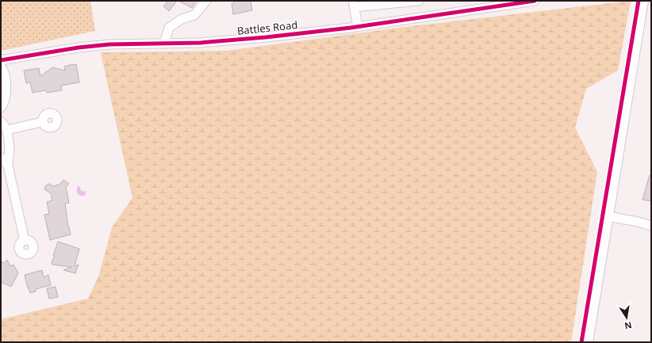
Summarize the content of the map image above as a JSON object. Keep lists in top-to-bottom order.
{
  "streets": {
    "street": ["Battles Road"]
  },
  "north": "bottom"
}
